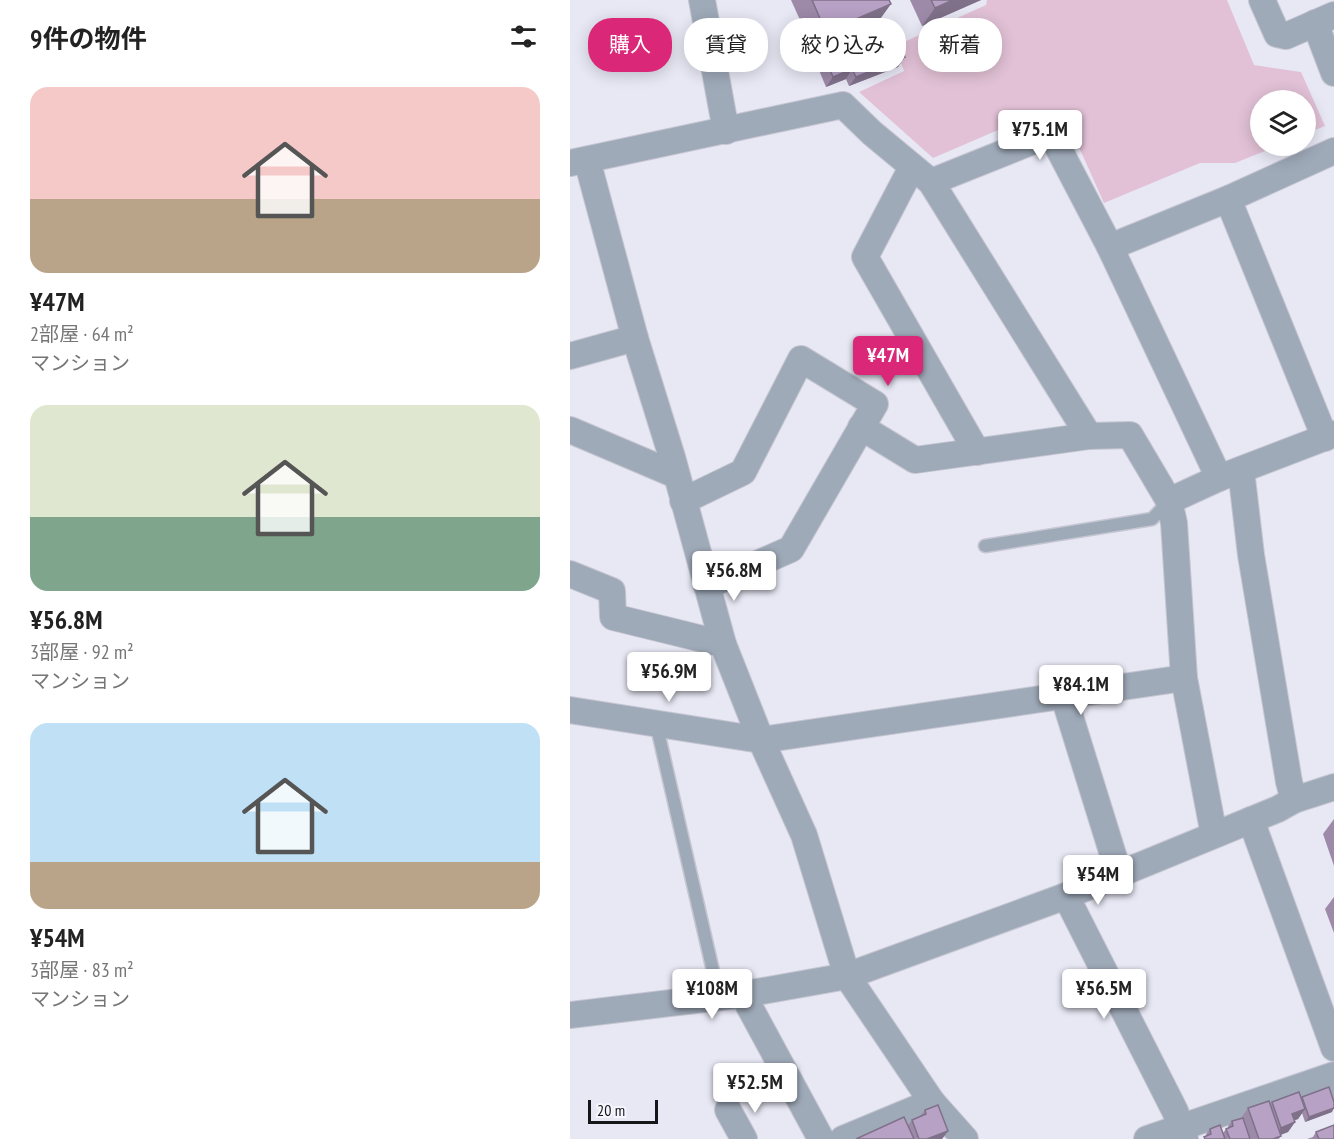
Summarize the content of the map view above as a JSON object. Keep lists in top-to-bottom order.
{
  "scale_bar": "20 m",
  "page": {
    "heading": "9件の物件",
    "chip": [
      "購入",
      "賃貸",
      "絞り込み",
      "新着"
    ],
    "list": [
      {
        "name": "¥47M",
        "note": "2部屋 · 64 m² · マンション"
      },
      {
        "name": "¥56.8M",
        "note": "3部屋 · 92 m² · マンション"
      },
      {
        "name": "¥54M",
        "note": "3部屋 · 83 m² · マンション"
      }
    ],
    "price": [
      "¥75.1M",
      "¥47M",
      "¥56.8M",
      "¥56.9M",
      "¥84.1M",
      "¥54M",
      "¥108M",
      "¥56.5M",
      "¥52.5M"
    ],
    "scale": "20 m"
  }
}
